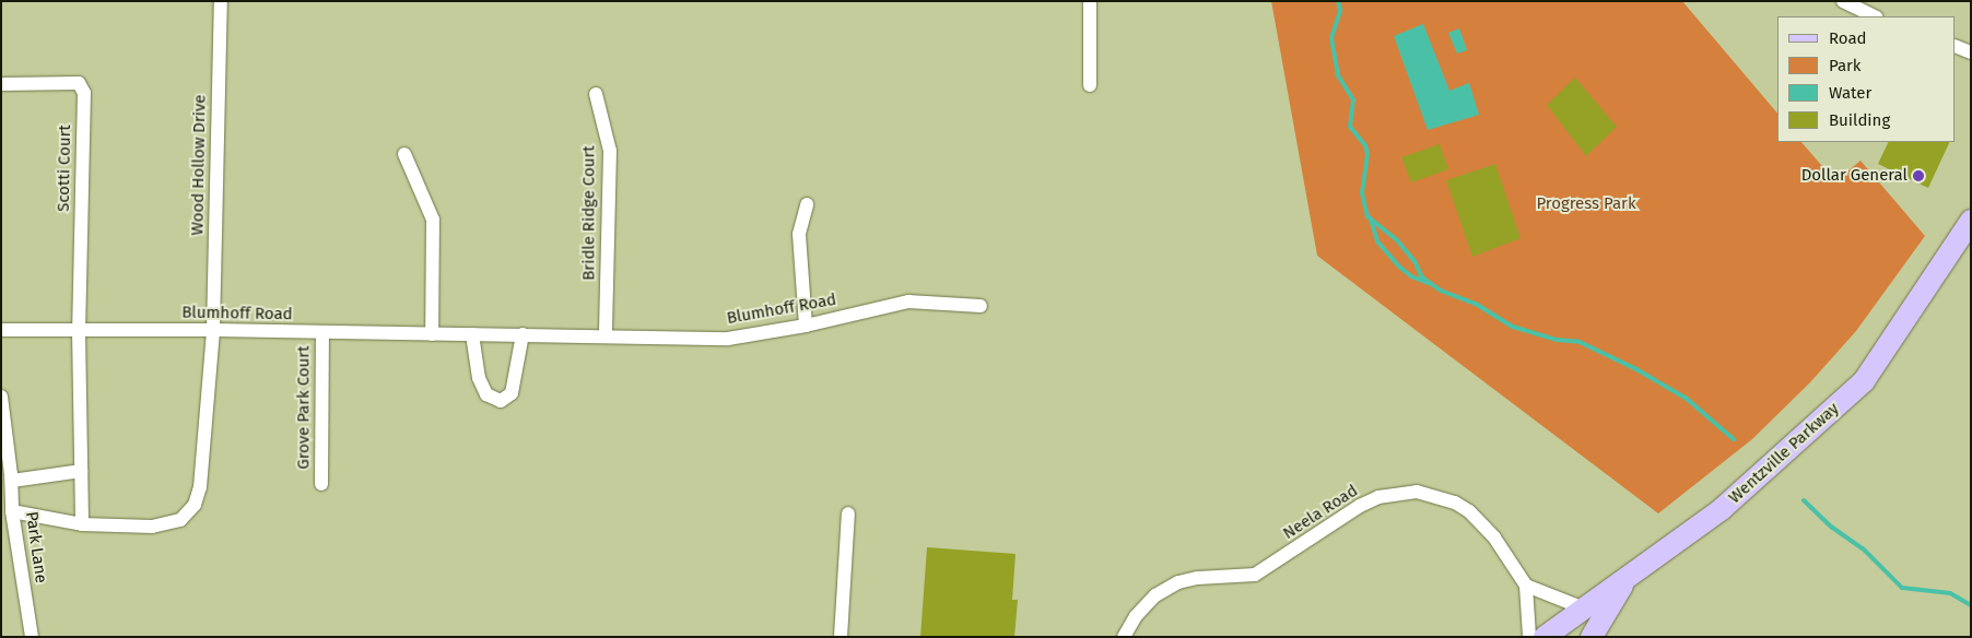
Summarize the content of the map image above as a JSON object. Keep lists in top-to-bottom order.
{
  "streets": {
    "main road": ["Wentzville Parkway"],
    "street": [
      "Wood Hollow Drive",
      "Scotti Court",
      "Bridle Ridge Court",
      "Blumhoff Road",
      "Grove Park Court",
      "Neela Road",
      "Park Lane"
    ]
  },
  "crossings": [
    ["Wood Hollow Drive", "Blumhoff Road"],
    ["Wood Hollow Drive", "Park Lane"],
    ["Scotti Court", "Blumhoff Road"],
    ["Bridle Ridge Court", "Blumhoff Road"],
    ["Blumhoff Road", "Grove Park Court"]
  ],
  "parks": ["Progress Park"],
  "places": ["Dollar General"],
  "legend": [
    "Road",
    "Park",
    "Water",
    "Building"
  ]
}
